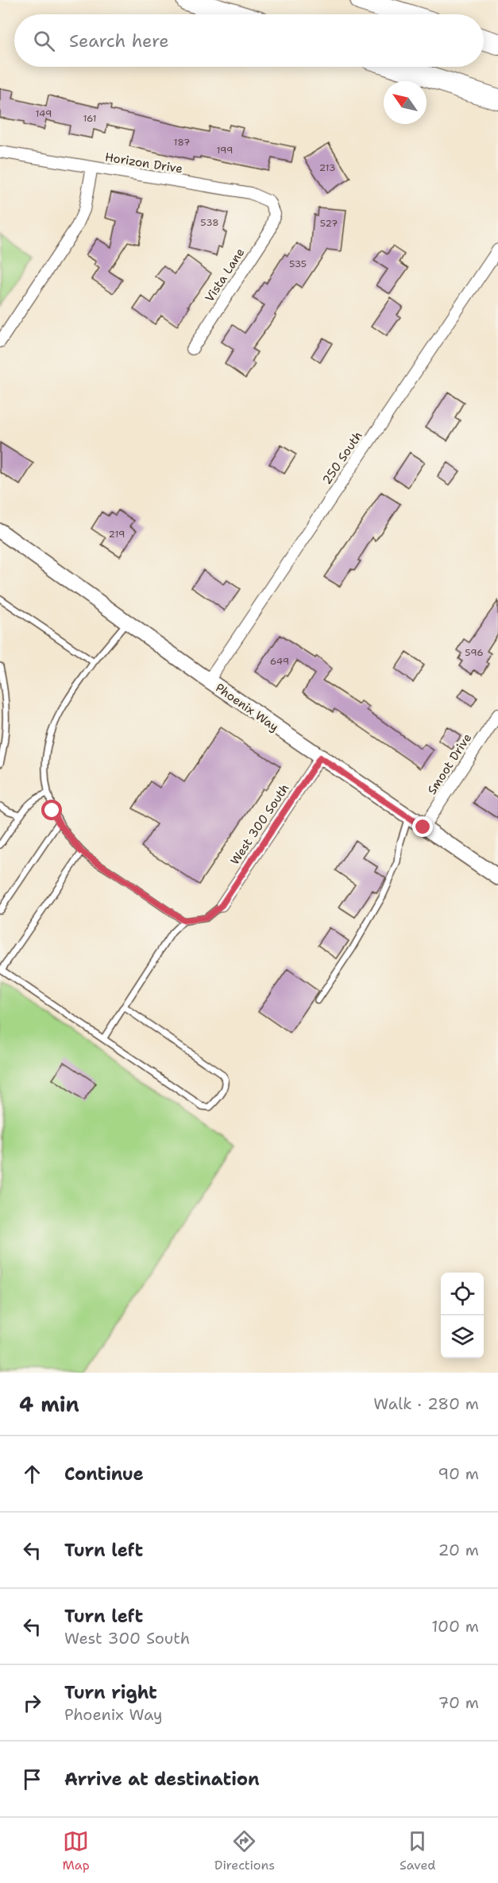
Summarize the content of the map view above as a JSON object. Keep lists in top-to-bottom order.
{
  "streets": {
    "street": [
      "Horizon Drive",
      "Vista Lane",
      "250 South",
      "Phoenix Way",
      "Smoot Drive",
      "West 300 South"
    ]
  },
  "crossings": [
    ["Horizon Drive", "Vista Lane"],
    ["250 South", "Phoenix Way"],
    ["Phoenix Way", "Smoot Drive"],
    ["Phoenix Way", "West 300 South"]
  ],
  "house_numbers": [
    "149",
    "161",
    "187",
    "199",
    "213",
    "538",
    "527",
    "535",
    "219",
    "596",
    "649"
  ],
  "north": "top left",
  "page": {
    "search": "Search here",
    "heading": ["4 min", "Walk · 280 m"],
    "list": [
      ["Continue", "90 m"],
      ["Turn left", "20 m"],
      ["Turn left", "West 300 South", "100 m"],
      ["Turn right", "Phoenix Way", "70 m"],
      "Arrive at destination"
    ],
    "nav": ["Map", "Directions", "Saved"]
  }
}
